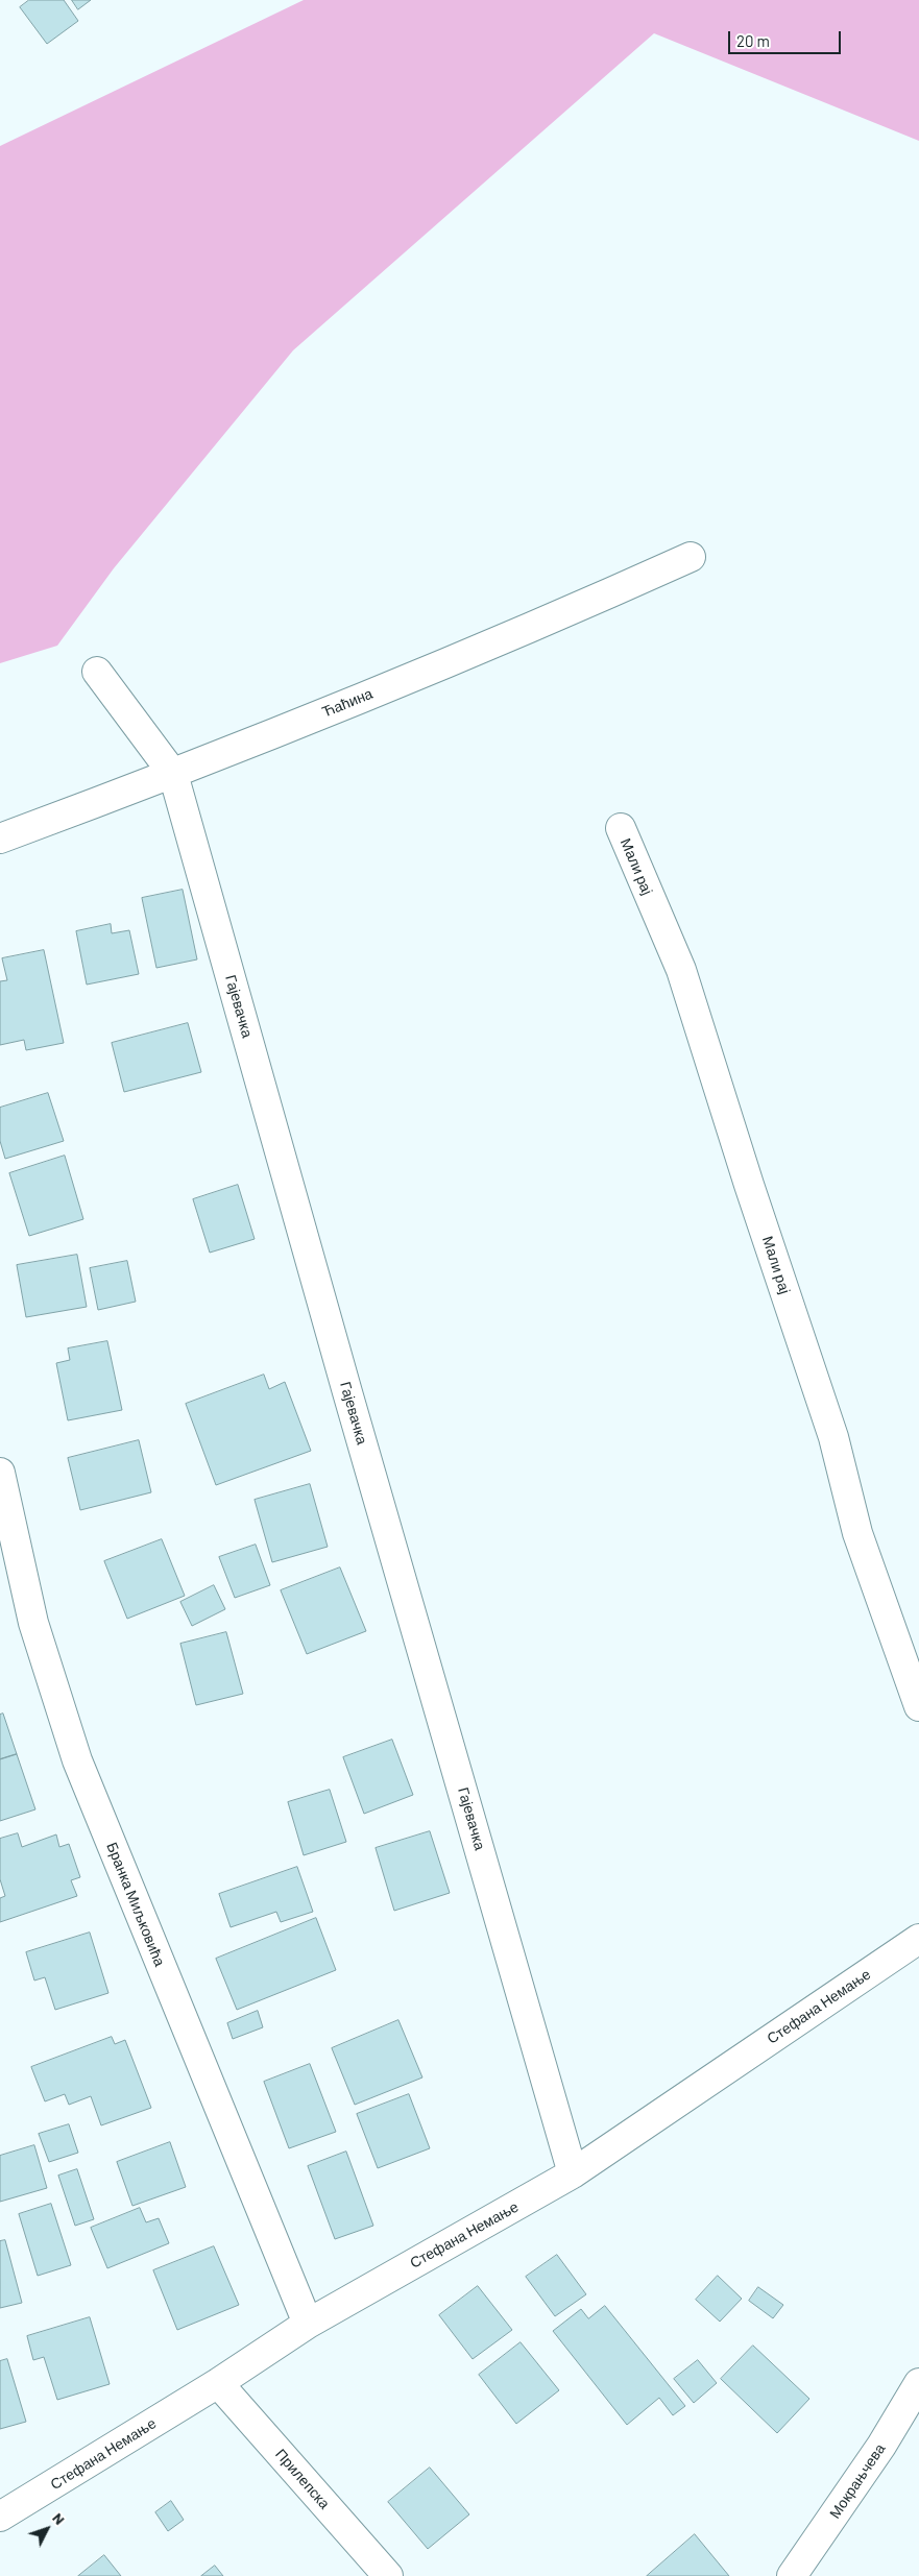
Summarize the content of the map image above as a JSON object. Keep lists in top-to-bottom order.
{
  "streets": {
    "street": [
      "Ћаћина",
      "Мали рај",
      "Гајевачка",
      "Бранка Миљковића",
      "Стефана Немање",
      "Прилепска",
      "Мокрањчева"
    ]
  },
  "crossings": [
    ["Ћаћина", "Гајевачка"],
    ["Гајевачка", "Стефана Немање"],
    ["Бранка Миљковића", "Стефана Немање"],
    ["Стефана Немање", "Прилепска"]
  ],
  "scale_bar": "20 m",
  "north": "top right"
}
